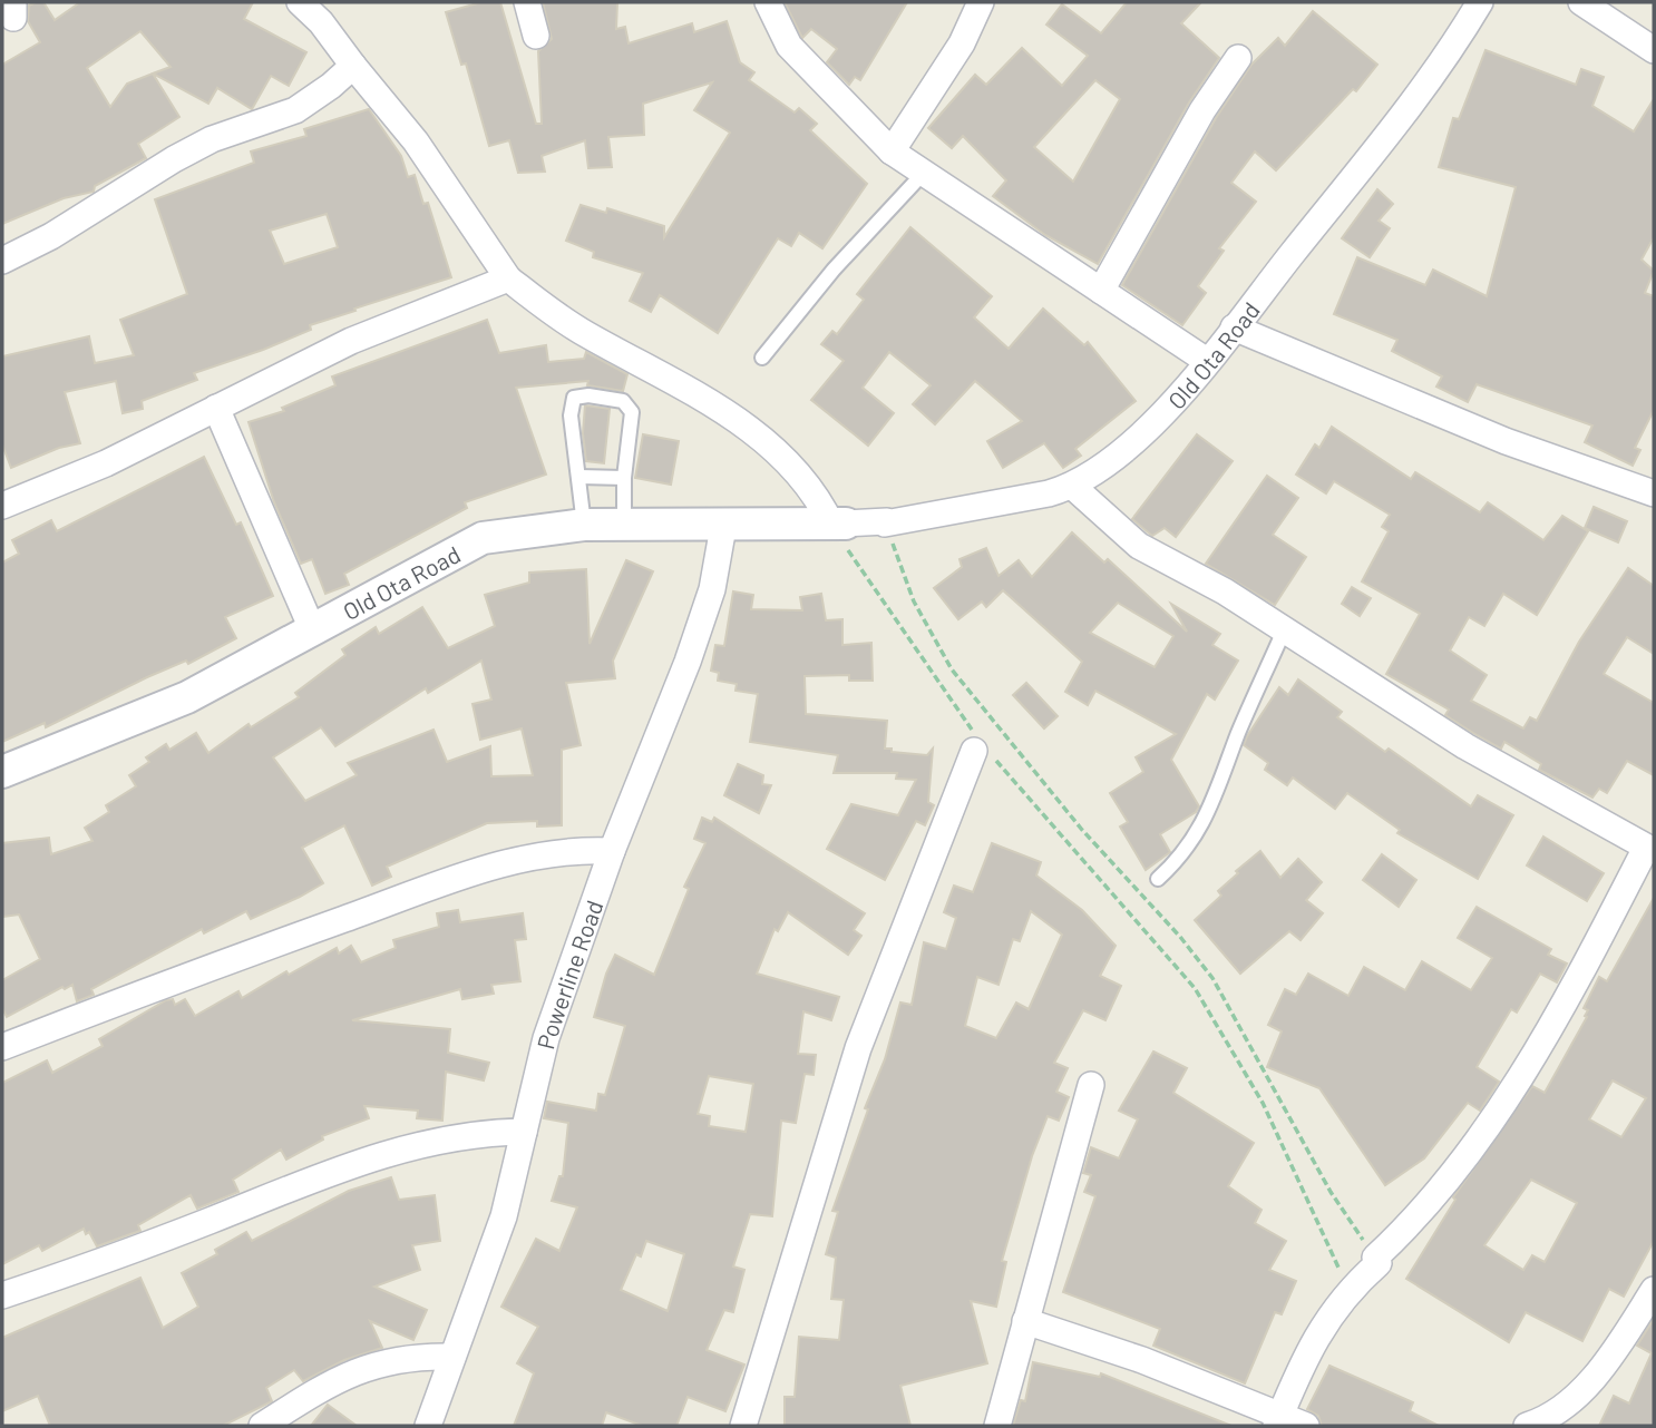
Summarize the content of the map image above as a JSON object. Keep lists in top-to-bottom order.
{
  "streets": {
    "street": ["Old Ota Road", "Powerline Road"]
  },
  "crossings": [
    ["Old Ota Road", "Powerline Road"]
  ]
}
